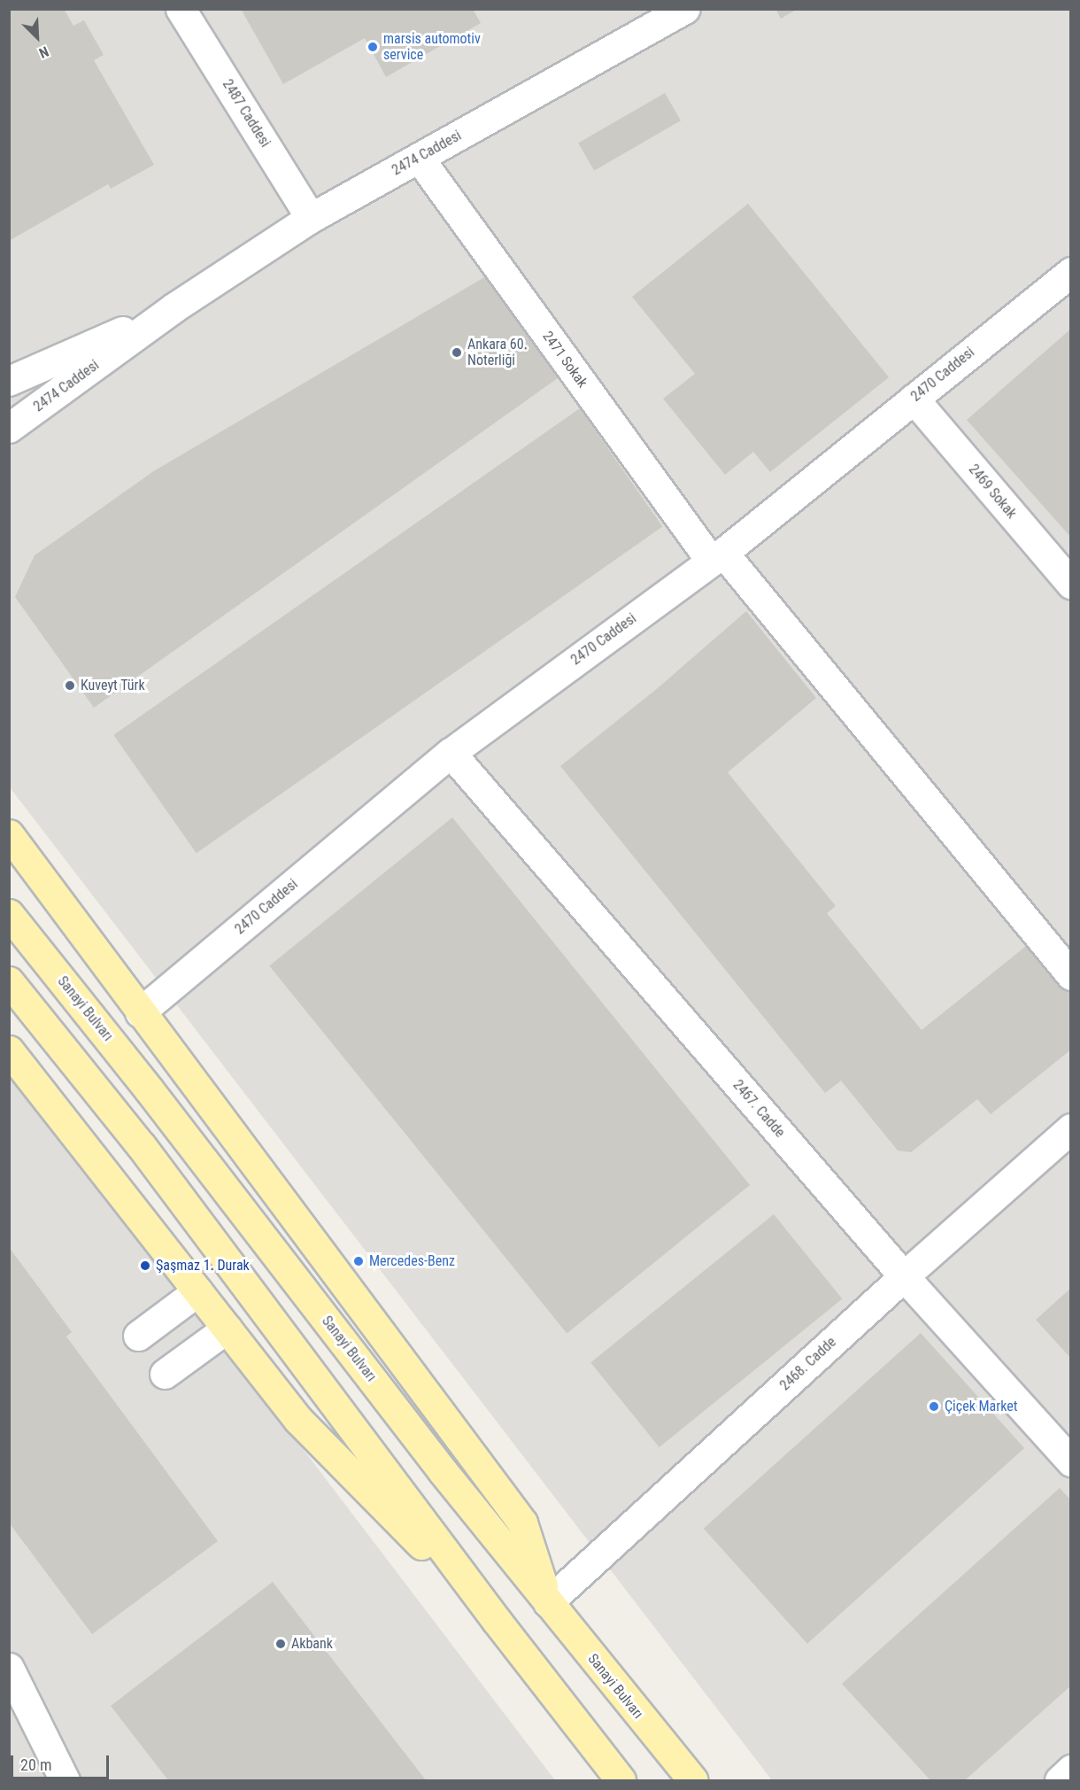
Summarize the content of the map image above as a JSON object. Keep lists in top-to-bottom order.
{
  "streets": {
    "main road": ["Sanayi Bulvarı"],
    "street": [
      "2487 Caddesi",
      "2474 Caddesi",
      "2471 Sokak",
      "2470 Caddesi",
      "2469 Sokak",
      "2467. Cadde",
      "2468. Cadde"
    ]
  },
  "crossings": [
    ["2487 Caddesi", "2474 Caddesi"],
    ["2474 Caddesi", "2471 Sokak"],
    ["2471 Sokak", "2470 Caddesi"],
    ["2470 Caddesi", "2469 Sokak"],
    ["2470 Caddesi", "2467. Cadde"],
    ["Sanayi Bulvarı", "2468. Cadde"],
    ["2467. Cadde", "2468. Cadde"]
  ],
  "places": [
    "marsis automotiv service",
    "Ankara 60. Noterliği",
    "Kuveyt Türk",
    "Mercedes-Benz",
    "Şaşmaz 1. Durak",
    "Çiçek Market",
    "Akbank"
  ],
  "scale_bar": "20 m",
  "north": "bottom right"
}
